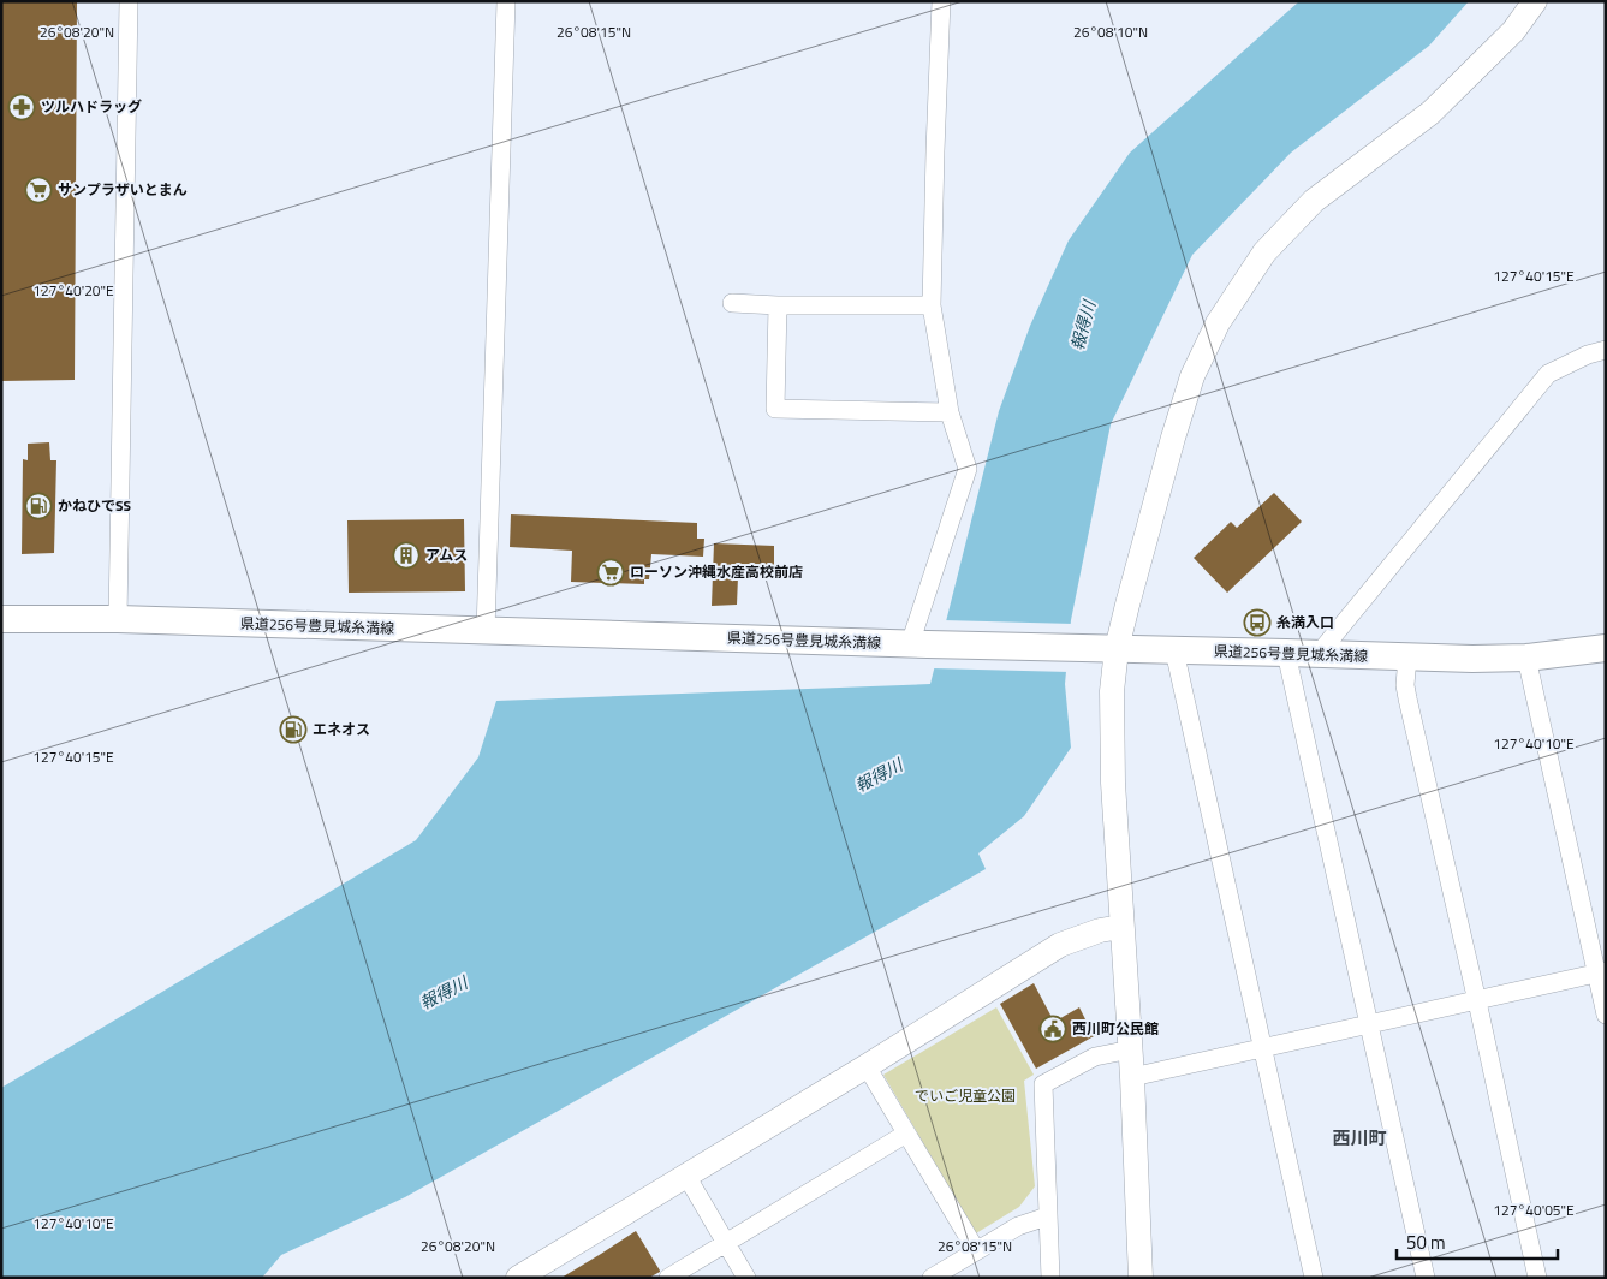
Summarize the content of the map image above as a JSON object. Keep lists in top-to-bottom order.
{
  "streets": {
    "main road": ["県道256号豊見城糸満線"]
  },
  "districts": ["西川町"],
  "water": ["報得川"],
  "parks": ["でいご児童公園"],
  "places": {
    "pharmacy": ["ツルハドラッグ"],
    "supermarket": ["サンプラザいとまん", "ローソン沖縄水産高校前店"],
    "fuel station": ["かねひでSS", "エネオス"],
    "building": ["アムス"],
    "bus stop": ["糸満入口"],
    "public building": ["西川町公民館"]
  },
  "scale_bar": "50 m",
  "coordinates": [
    "26°08'20\"N",
    "26°08'15\"N",
    "26°08'10\"N",
    "127°40'15\"E",
    "127°40'20\"E",
    "127°40'10\"E",
    "127°40'05\"E"
  ]
}
